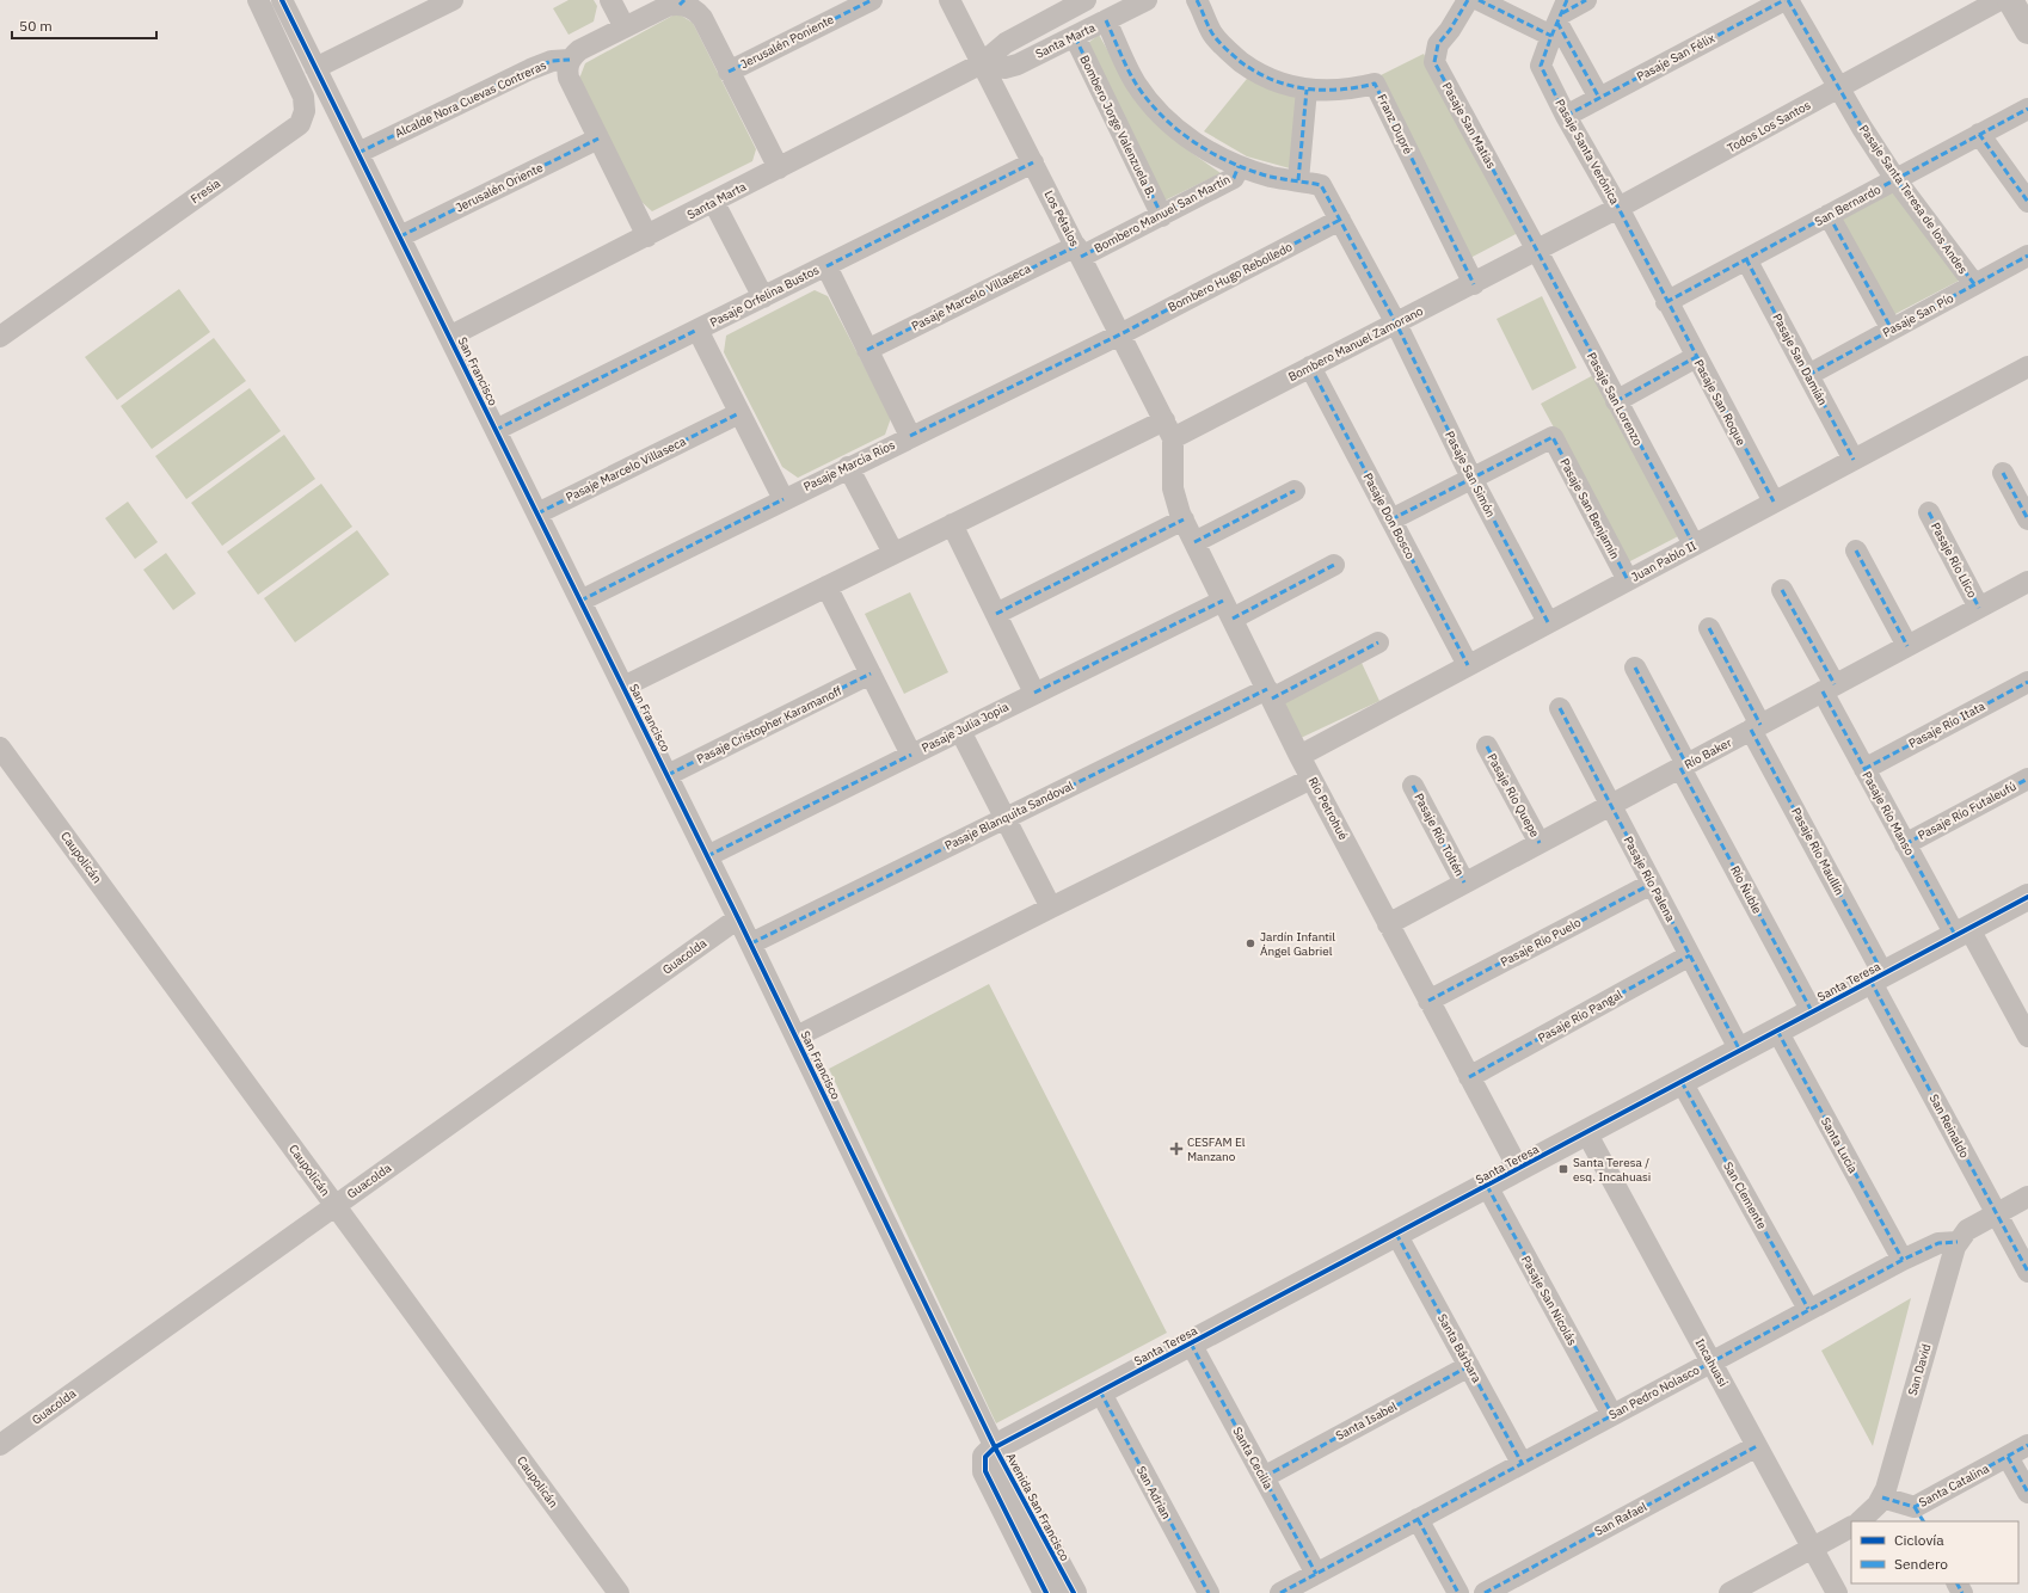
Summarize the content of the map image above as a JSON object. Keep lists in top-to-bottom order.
{
  "streets": {
    "street": [
      "Santa Marta",
      "Jerusalén Poniente",
      "Pasaje San Félix",
      "Alcalde Nora Cuevas Contreras",
      "Franz Dupré",
      "Pasaje San Matías",
      "Bombero Jorge Valenzuela B.",
      "Todos Los Santos",
      "Pasaje Santa Verónica",
      "Jerusalén Oriente",
      "Fresia",
      "Pasaje Santa Teresa de los Andes",
      "San Bernardo",
      "Bombero Manuel San Martín",
      "Los Pétalos",
      "Bombero Hugo Rebolledo",
      "Pasaje Orfelina Bustos",
      "Pasaje Marcelo Villaseca",
      "Pasaje San Pío",
      "Bombero Manuel Zamorano",
      "Pasaje San Damián",
      "San Francisco",
      "Pasaje San Lorenzo",
      "Pasaje San Roque",
      "Pasaje Marcia Ríos",
      "Pasaje San Simón",
      "Pasaje San Benjamín",
      "Pasaje Don Bosco",
      "Pasaje Río Llico",
      "Juan Pablo II",
      "Pasaje Cristopher Karamanoff",
      "Pasaje Río Itata",
      "Pasaje Julia Jopia",
      "Río Baker",
      "Pasaje Río Quepe",
      "Río Petrohué",
      "Pasaje Río Futaleufú",
      "Pasaje Río Manso",
      "Pasaje Blanquita Sandoval",
      "Pasaje Río Toltén",
      "Pasaje Río Maullín",
      "Caupolicán",
      "Pasaje Río Palena",
      "Río Ñuble",
      "Pasaje Río Puelo",
      "Guacolda",
      "Santa Teresa",
      "Pasaje Río Pangal",
      "San Reinaldo",
      "Santa Lucia",
      "San Clemente",
      "Pasaje San Nicolás",
      "Santa Bárbara",
      "Incahuasi",
      "San David",
      "San Pedro Nolasco",
      "Santa Isabel",
      "Santa Cecilia",
      "Santa Catalina",
      "San Adrian",
      "Avenida San Francisco",
      "San Rafael"
    ]
  },
  "crossings": [
    ["Santa Marta", "Bombero Jorge Valenzuela B."],
    ["Santa Marta", "Los Pétalos"],
    ["Santa Marta", "San Francisco"],
    ["Pasaje San Félix", "Pasaje Santa Verónica"],
    ["Pasaje San Félix", "Pasaje Santa Teresa de los Andes"],
    ["Alcalde Nora Cuevas Contreras", "San Francisco"],
    ["Franz Dupré", "Bombero Manuel Zamorano"],
    ["Pasaje San Matías", "Todos Los Santos"],
    ["Pasaje San Matías", "Bombero Manuel Zamorano"],
    ["Pasaje San Matías", "Pasaje San Lorenzo"],
    ["Bombero Jorge Valenzuela B.", "Bombero Manuel San Martín"],
    ["Todos Los Santos", "Pasaje Santa Verónica"],
    ["Todos Los Santos", "Pasaje Santa Teresa de los Andes"],
    ["Todos Los Santos", "Bombero Manuel Zamorano"],
    ["Todos Los Santos", "Pasaje San Lorenzo"],
    ["Pasaje Santa Verónica", "San Bernardo"],
    ["Pasaje Santa Verónica", "Pasaje San Roque"],
    ["Jerusalén Oriente", "San Francisco"],
    ["Pasaje Santa Teresa de los Andes", "San Bernardo"],
    ["Pasaje Santa Teresa de los Andes", "Pasaje San Pío"],
    ["San Bernardo", "Pasaje San Damián"],
    ["San Bernardo", "Pasaje San Roque"],
    ["Bombero Manuel San Martín", "Los Pétalos"],
    ["Bombero Manuel San Martín", "Pasaje Marcelo Villaseca"],
    ["Los Pétalos", "Bombero Hugo Rebolledo"],
    ["Los Pétalos", "Pasaje Orfelina Bustos"],
    ["Los Pétalos", "Pasaje Marcelo Villaseca"],
    ["Los Pétalos", "Bombero Manuel Zamorano"],
    ["Los Pétalos", "Pasaje Marcia Ríos"],
    ["Los Pétalos", "Río Petrohué"],
    ["Bombero Hugo Rebolledo", "Pasaje Marcia Ríos"],
    ["Pasaje Orfelina Bustos", "San Francisco"],
    ["Pasaje Marcelo Villaseca", "San Francisco"],
    ["Pasaje San Pío", "Pasaje San Damián"],
    ["Bombero Manuel Zamorano", "San Francisco"],
    ["Bombero Manuel Zamorano", "Pasaje San Lorenzo"],
    ["Bombero Manuel Zamorano", "Pasaje San Simón"],
    ["Bombero Manuel Zamorano", "Pasaje Don Bosco"],
    ["Bombero Manuel Zamorano", "Río Petrohué"],
    ["Pasaje San Damián", "Juan Pablo II"],
    ["San Francisco", "Pasaje Marcia Ríos"],
    ["San Francisco", "Pasaje Cristopher Karamanoff"],
    ["San Francisco", "Pasaje Julia Jopia"],
    ["San Francisco", "Pasaje Blanquita Sandoval"],
    ["San Francisco", "Guacolda"],
    ["San Francisco", "Santa Teresa"],
    ["San Francisco", "Avenida San Francisco"],
    ["Pasaje San Lorenzo", "Juan Pablo II"],
    ["Pasaje San Roque", "Juan Pablo II"],
    ["Pasaje San Simón", "Pasaje San Benjamín"],
    ["Pasaje San Simón", "Juan Pablo II"],
    ["Pasaje San Benjamín", "Juan Pablo II"],
    ["Pasaje Don Bosco", "Juan Pablo II"],
    ["Pasaje Río Llico", "Río Baker"],
    ["Juan Pablo II", "Río Petrohué"],
    ["Pasaje Río Itata", "Pasaje Río Manso"],
    ["Pasaje Julia Jopia", "Río Petrohué"],
    ["Río Baker", "Pasaje Río Quepe"],
    ["Río Baker", "Río Petrohué"],
    ["Río Baker", "Pasaje Río Manso"],
    ["Río Baker", "Pasaje Río Toltén"],
    ["Río Baker", "Pasaje Río Maullín"],
    ["Río Baker", "Pasaje Río Palena"],
    ["Río Baker", "Río Ñuble"],
    ["Río Petrohué", "Pasaje Blanquita Sandoval"],
    ["Río Petrohué", "Pasaje Río Puelo"],
    ["Río Petrohué", "Santa Teresa"],
    ["Río Petrohué", "Pasaje Río Pangal"],
    ["Pasaje Río Futaleufú", "Pasaje Río Manso"],
    ["Pasaje Río Manso", "Santa Teresa"],
    ["Pasaje Río Maullín", "Santa Teresa"],
    ["Pasaje Río Maullín", "San Reinaldo"],
    ["Caupolicán", "Guacolda"],
    ["Pasaje Río Palena", "Pasaje Río Puelo"],
    ["Pasaje Río Palena", "Santa Teresa"],
    ["Pasaje Río Palena", "Pasaje Río Pangal"],
    ["Río Ñuble", "Santa Teresa"],
    ["Santa Teresa", "San Reinaldo"],
    ["Santa Teresa", "Santa Lucia"],
    ["Santa Teresa", "San Clemente"],
    ["Santa Teresa", "Pasaje San Nicolás"],
    ["Santa Teresa", "Santa Bárbara"],
    ["Santa Teresa", "Incahuasi"],
    ["Santa Teresa", "Santa Cecilia"],
    ["Santa Teresa", "San Adrian"],
    ["Santa Teresa", "Avenida San Francisco"],
    ["Santa Lucia", "San Pedro Nolasco"],
    ["San Clemente", "San Pedro Nolasco"],
    ["Pasaje San Nicolás", "San Pedro Nolasco"],
    ["Santa Bárbara", "San Pedro Nolasco"],
    ["Santa Bárbara", "Santa Isabel"],
    ["Incahuasi", "San Pedro Nolasco"],
    ["Incahuasi", "San Rafael"],
    ["San David", "San Pedro Nolasco"],
    ["San David", "Santa Catalina"],
    ["San Pedro Nolasco", "Santa Cecilia"],
    ["Santa Isabel", "Santa Cecilia"]
  ],
  "places": {
    "other": ["Jardín Infantil Ángel Gabriel"],
    "health": ["CESFAM El Manzano"],
    "transit": ["Santa Teresa / esq. Incahuasi"]
  },
  "legend": ["Ciclovía", "Sendero"],
  "scale_bar": "50 m"
}
